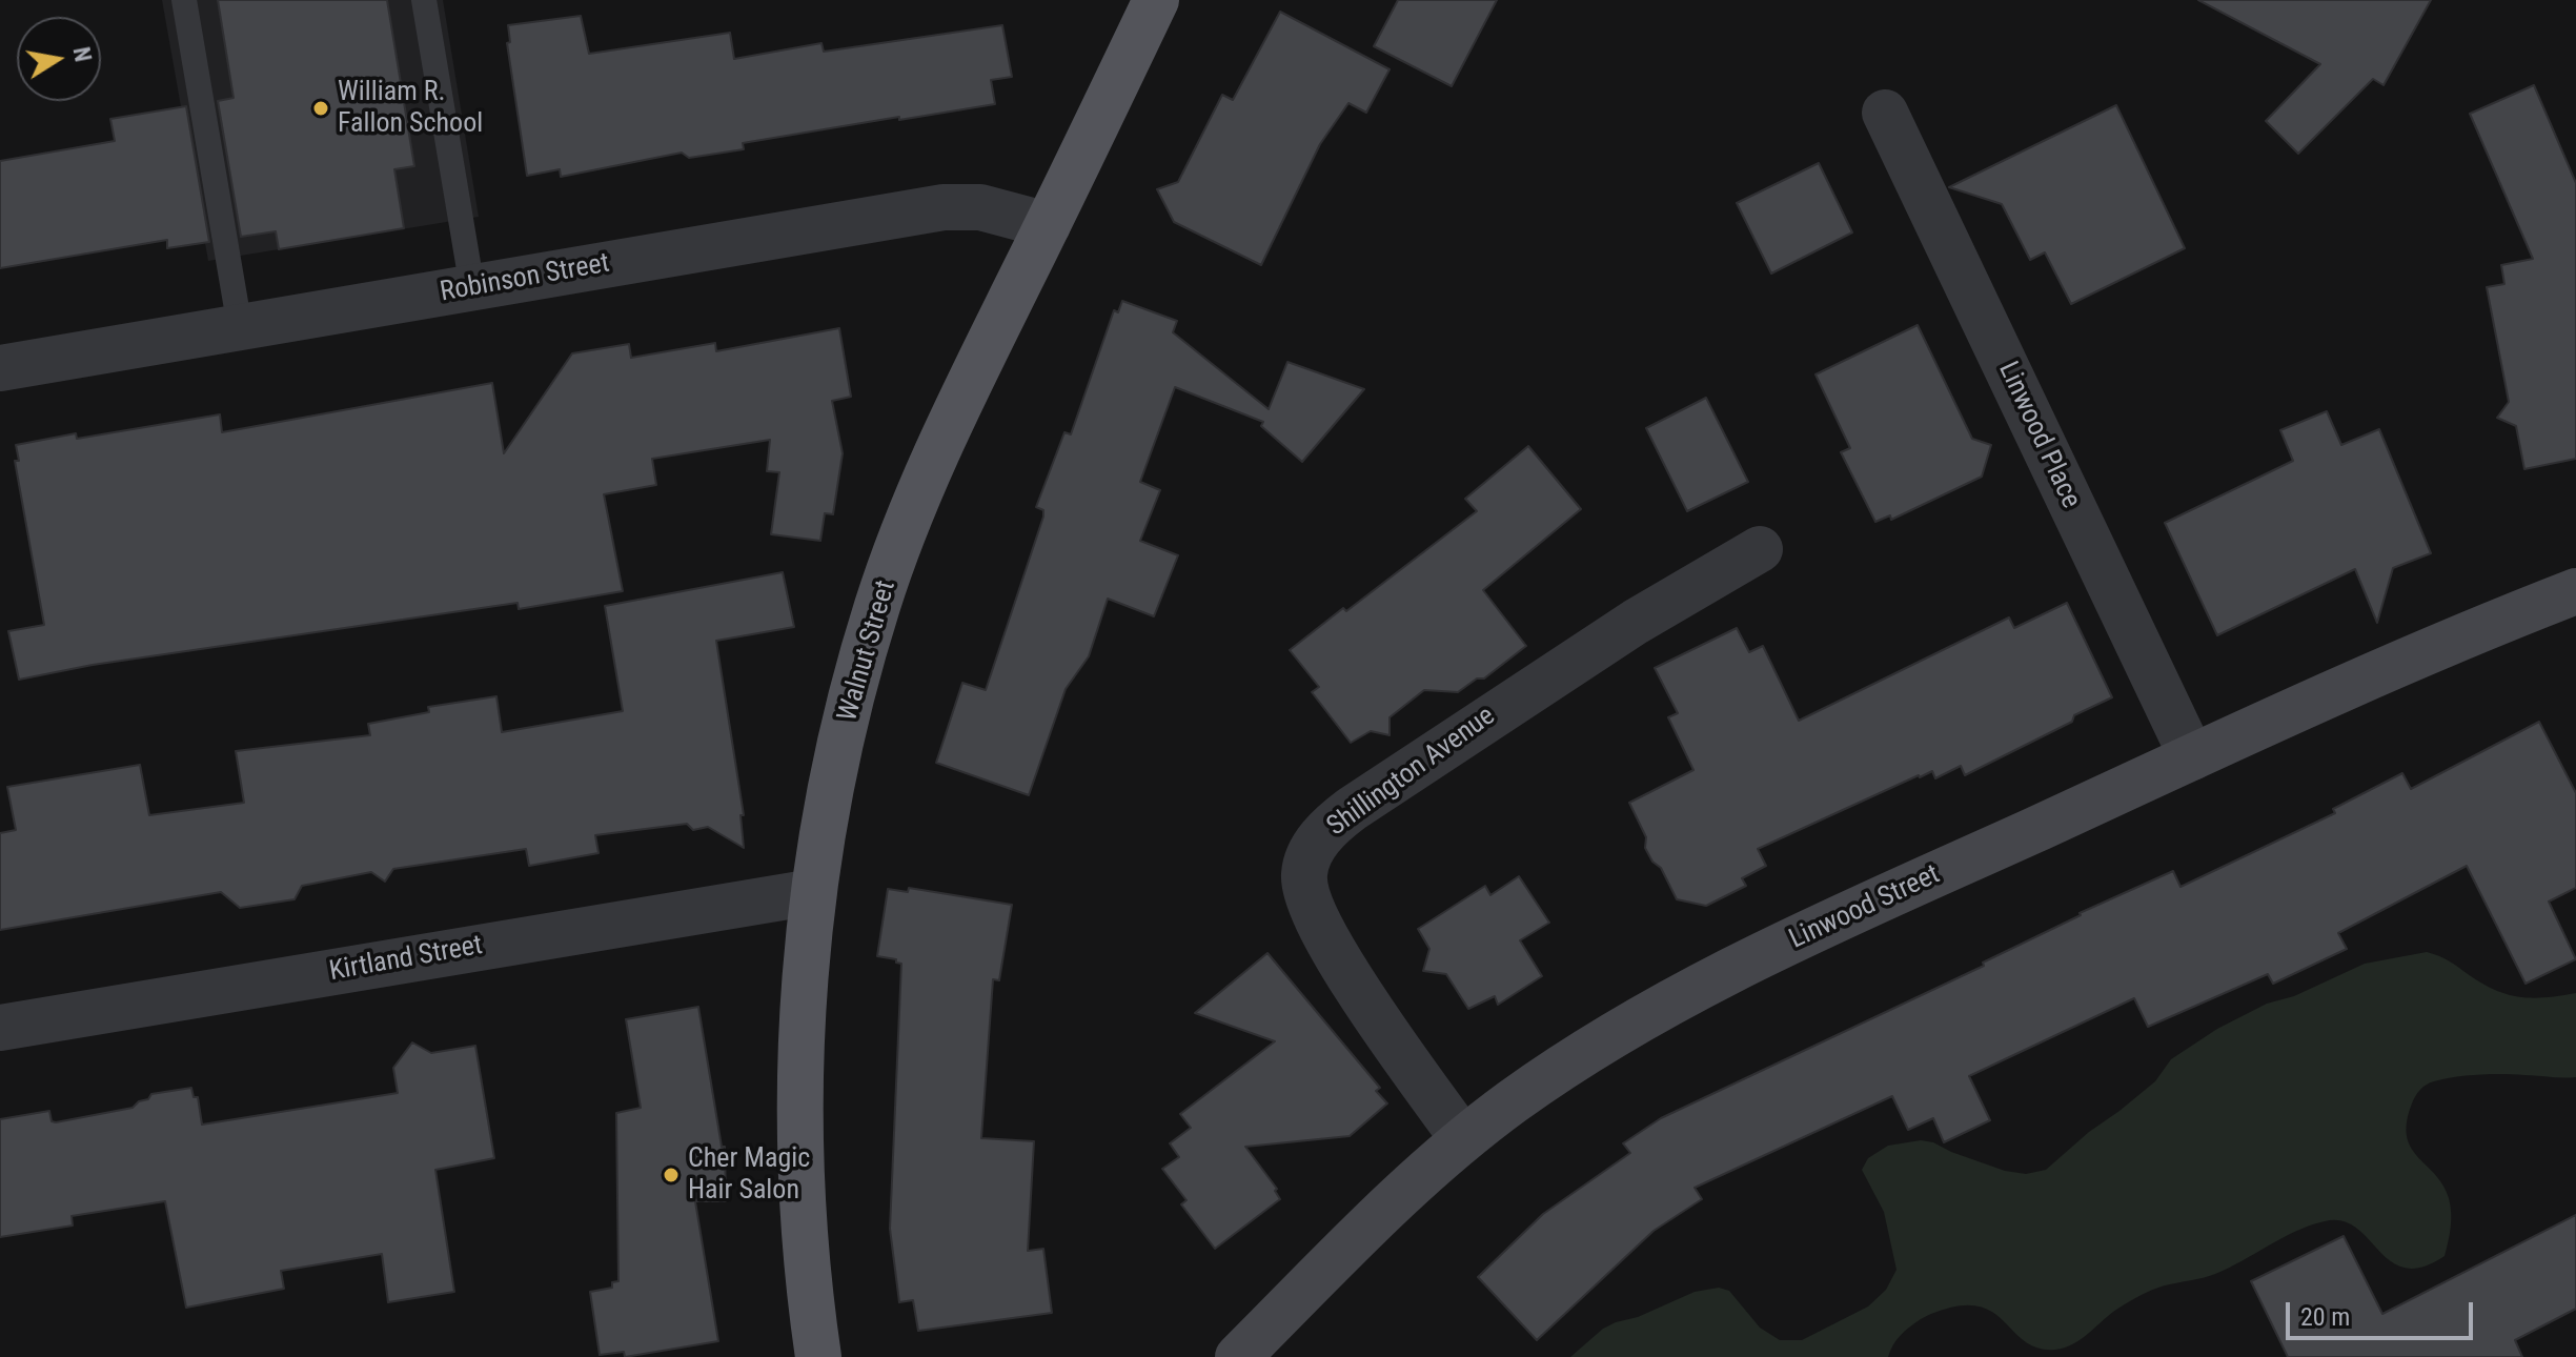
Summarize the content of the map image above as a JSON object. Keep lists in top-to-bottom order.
{
  "streets": {
    "main road": ["Walnut Street"],
    "street": [
      "Robinson Street",
      "Linwood Place",
      "Shillington Avenue",
      "Linwood Street",
      "Kirtland Street"
    ]
  },
  "crossings": [
    ["Robinson Street", "Walnut Street"],
    ["Linwood Place", "Linwood Street"],
    ["Walnut Street", "Kirtland Street"],
    ["Shillington Avenue", "Linwood Street"]
  ],
  "places": ["William R. Fallon School", "Cher Magic Hair Salon"],
  "scale_bar": "20 m",
  "north": "right"
}
